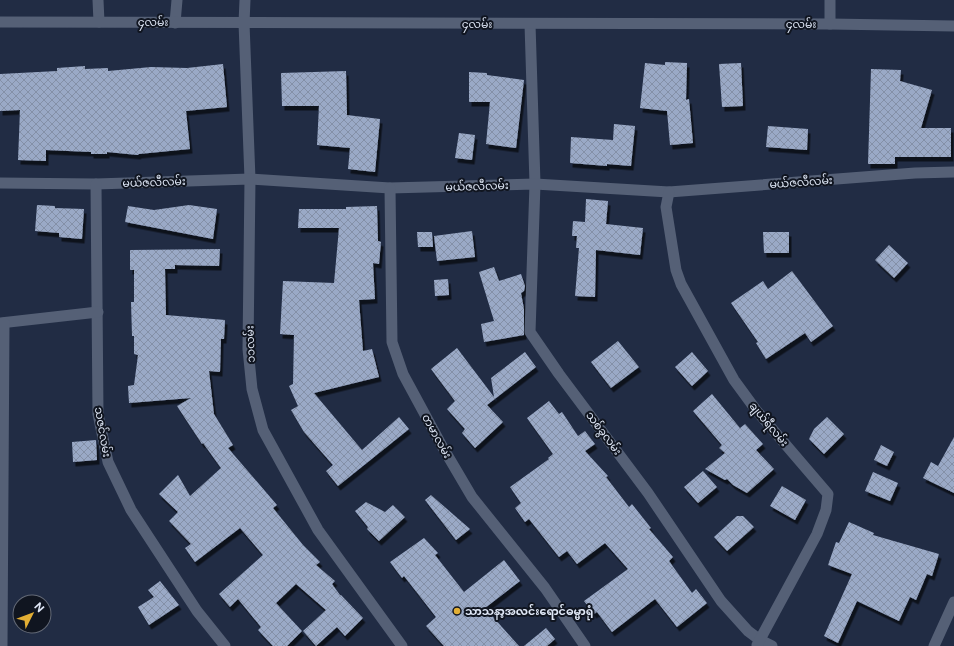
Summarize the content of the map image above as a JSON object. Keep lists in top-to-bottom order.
{
  "streets": {
    "street": [
      "၄လမ်း",
      "မယ်ဇလီလမ်း",
      "၁၁လမ်း",
      "ချယ်ရီလမ်း",
      "သဇင်လမ်း",
      "သစ်ခွလမ်း",
      "တမာလမ်း"
    ]
  },
  "crossings": [
    ["၄လမ်း", "၁၁လမ်း"],
    ["၄လမ်း", "သစ်ခွလမ်း"],
    ["မယ်ဇလီလမ်း", "၁၁လမ်း"],
    ["မယ်ဇလီလမ်း", "ချယ်ရီလမ်း"],
    ["မယ်ဇလီလမ်း", "သဇင်လမ်း"],
    ["မယ်ဇလီလမ်း", "သစ်ခွလမ်း"],
    ["မယ်ဇလီလမ်း", "တမာလမ်း"],
    ["ချယ်ရီလမ်း", "သစ်ခွလမ်း"]
  ],
  "places": ["သာသနာ့အလင်းရောင်ဓမ္မာရုံ"],
  "north": "top right"
}
